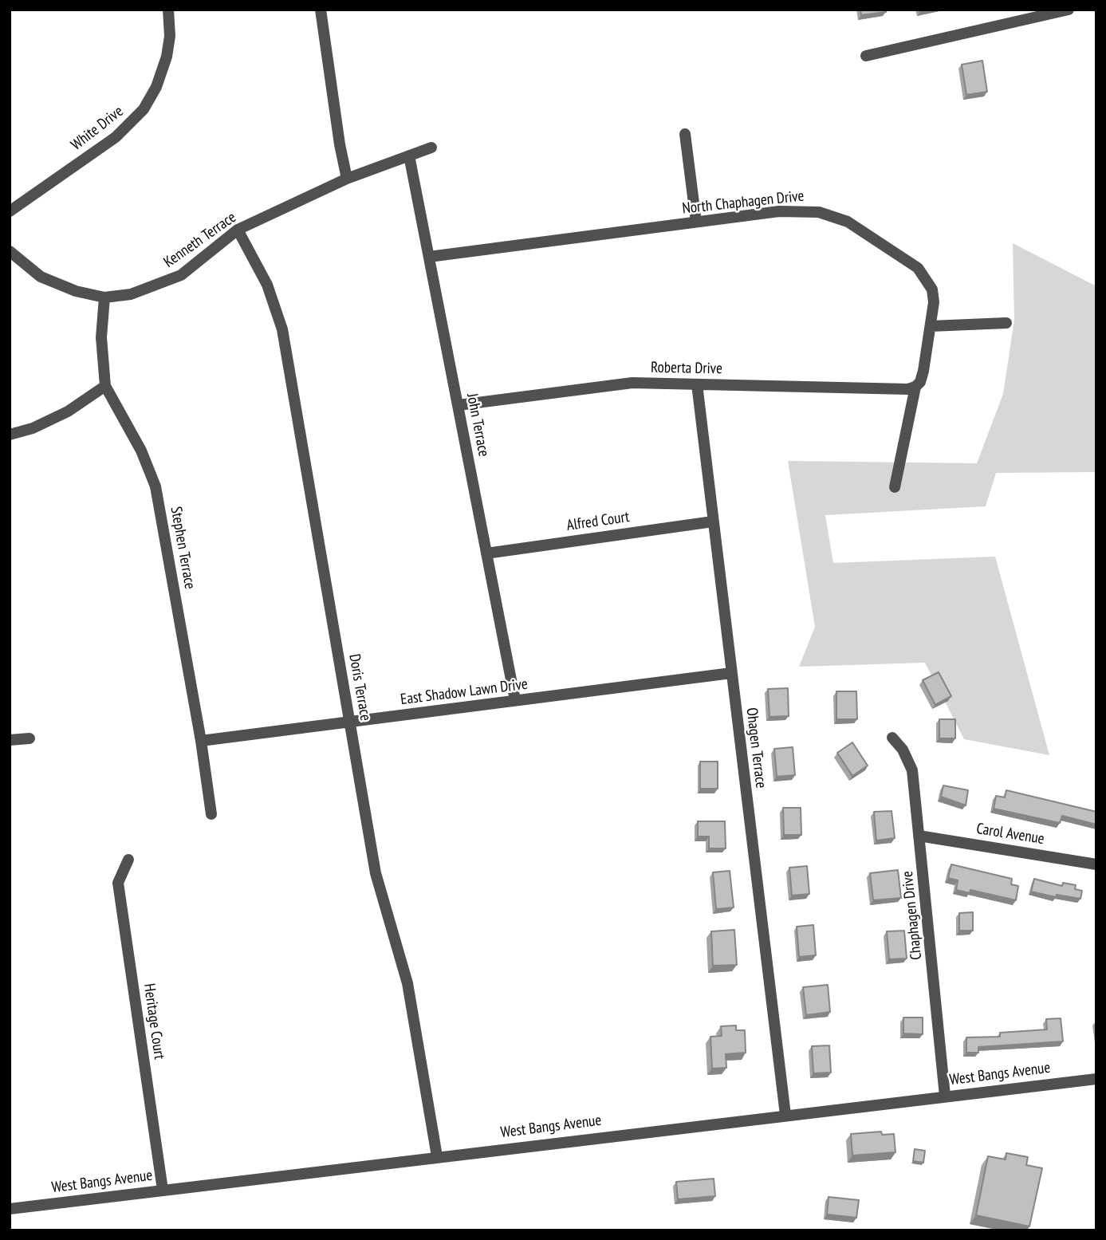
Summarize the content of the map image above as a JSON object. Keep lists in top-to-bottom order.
{
  "streets": {
    "street": [
      "White Drive",
      "North Chaphagen Drive",
      "Kenneth Terrace",
      "Roberta Drive",
      "John Terrace",
      "Alfred Court",
      "Stephen Terrace",
      "Doris Terrace",
      "East Shadow Lawn Drive",
      "Ohagen Terrace",
      "Carol Avenue",
      "Chaphagen Drive",
      "Heritage Court",
      "West Bangs Avenue"
    ]
  },
  "crossings": [
    ["North Chaphagen Drive", "Roberta Drive"],
    ["North Chaphagen Drive", "John Terrace"],
    ["Kenneth Terrace", "John Terrace"],
    ["Kenneth Terrace", "Stephen Terrace"],
    ["Kenneth Terrace", "Doris Terrace"],
    ["Roberta Drive", "John Terrace"],
    ["Roberta Drive", "Ohagen Terrace"],
    ["John Terrace", "Alfred Court"],
    ["John Terrace", "East Shadow Lawn Drive"],
    ["Alfred Court", "Ohagen Terrace"],
    ["Stephen Terrace", "East Shadow Lawn Drive"],
    ["Doris Terrace", "East Shadow Lawn Drive"],
    ["Doris Terrace", "West Bangs Avenue"],
    ["East Shadow Lawn Drive", "Ohagen Terrace"],
    ["Ohagen Terrace", "West Bangs Avenue"],
    ["Carol Avenue", "Chaphagen Drive"],
    ["Chaphagen Drive", "West Bangs Avenue"],
    ["Heritage Court", "West Bangs Avenue"]
  ]
}
